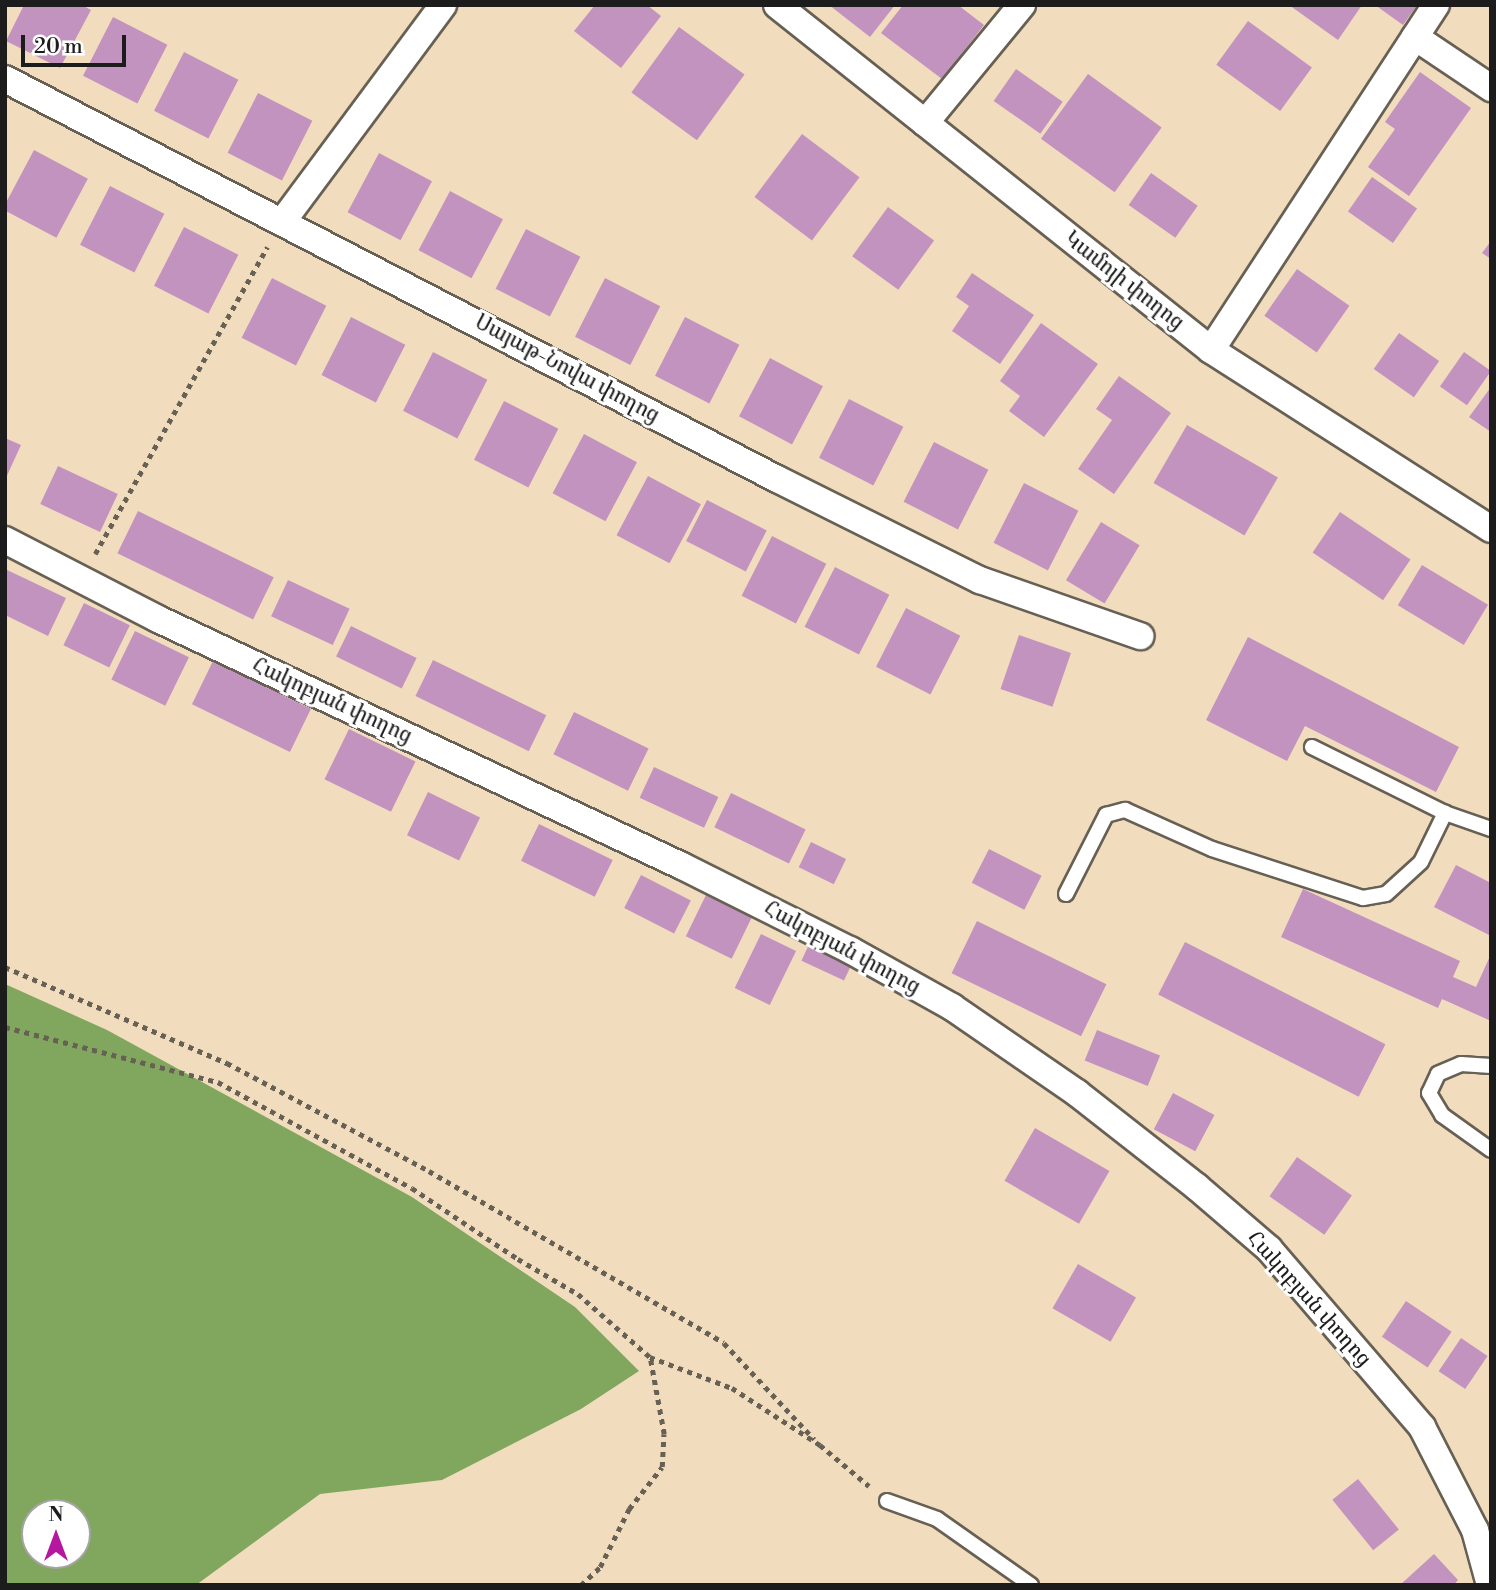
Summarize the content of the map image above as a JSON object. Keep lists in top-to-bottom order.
{
  "streets": {
    "street": ["Կամոյի փողոց", "Սայաթ-Նովա փողոց", "Հակոբյան փողոց"]
  },
  "scale_bar": "20 m",
  "north": "top"
}
